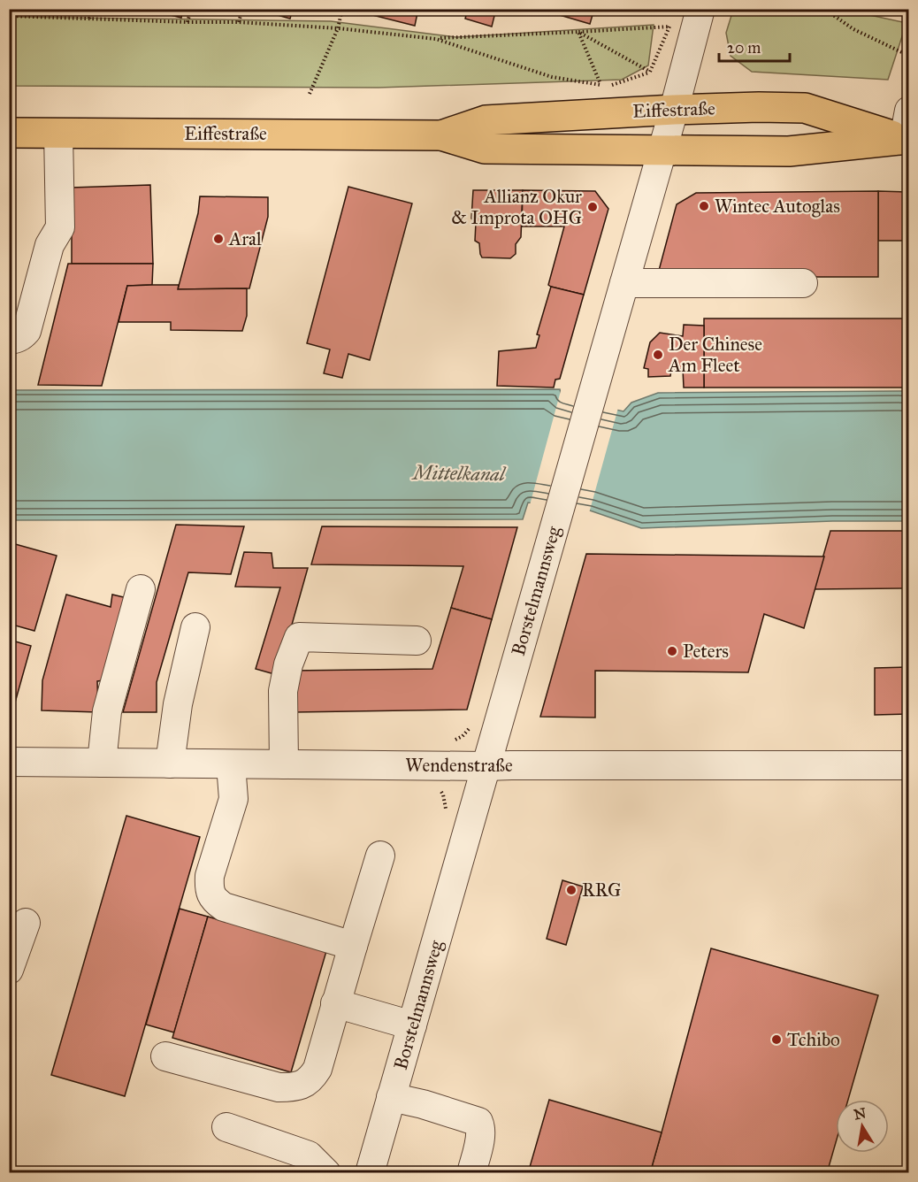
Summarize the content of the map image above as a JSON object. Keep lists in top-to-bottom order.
{
  "streets": {
    "main road": ["Eiffestraße"],
    "street": ["Borstelmannsweg", "Wendenstraße"]
  },
  "crossings": [
    ["Eiffestraße", "Borstelmannsweg"],
    ["Borstelmannsweg", "Wendenstraße"]
  ],
  "water": ["Mittelkanal"],
  "places": [
    "Wintec Autoglas",
    "Allianz Okur & Improta OHG",
    "Aral",
    "Der Chinese Am Fleet",
    "Peters",
    "RRG",
    "Tchibo"
  ],
  "scale_bar": "20 m",
  "north": "top"
}
